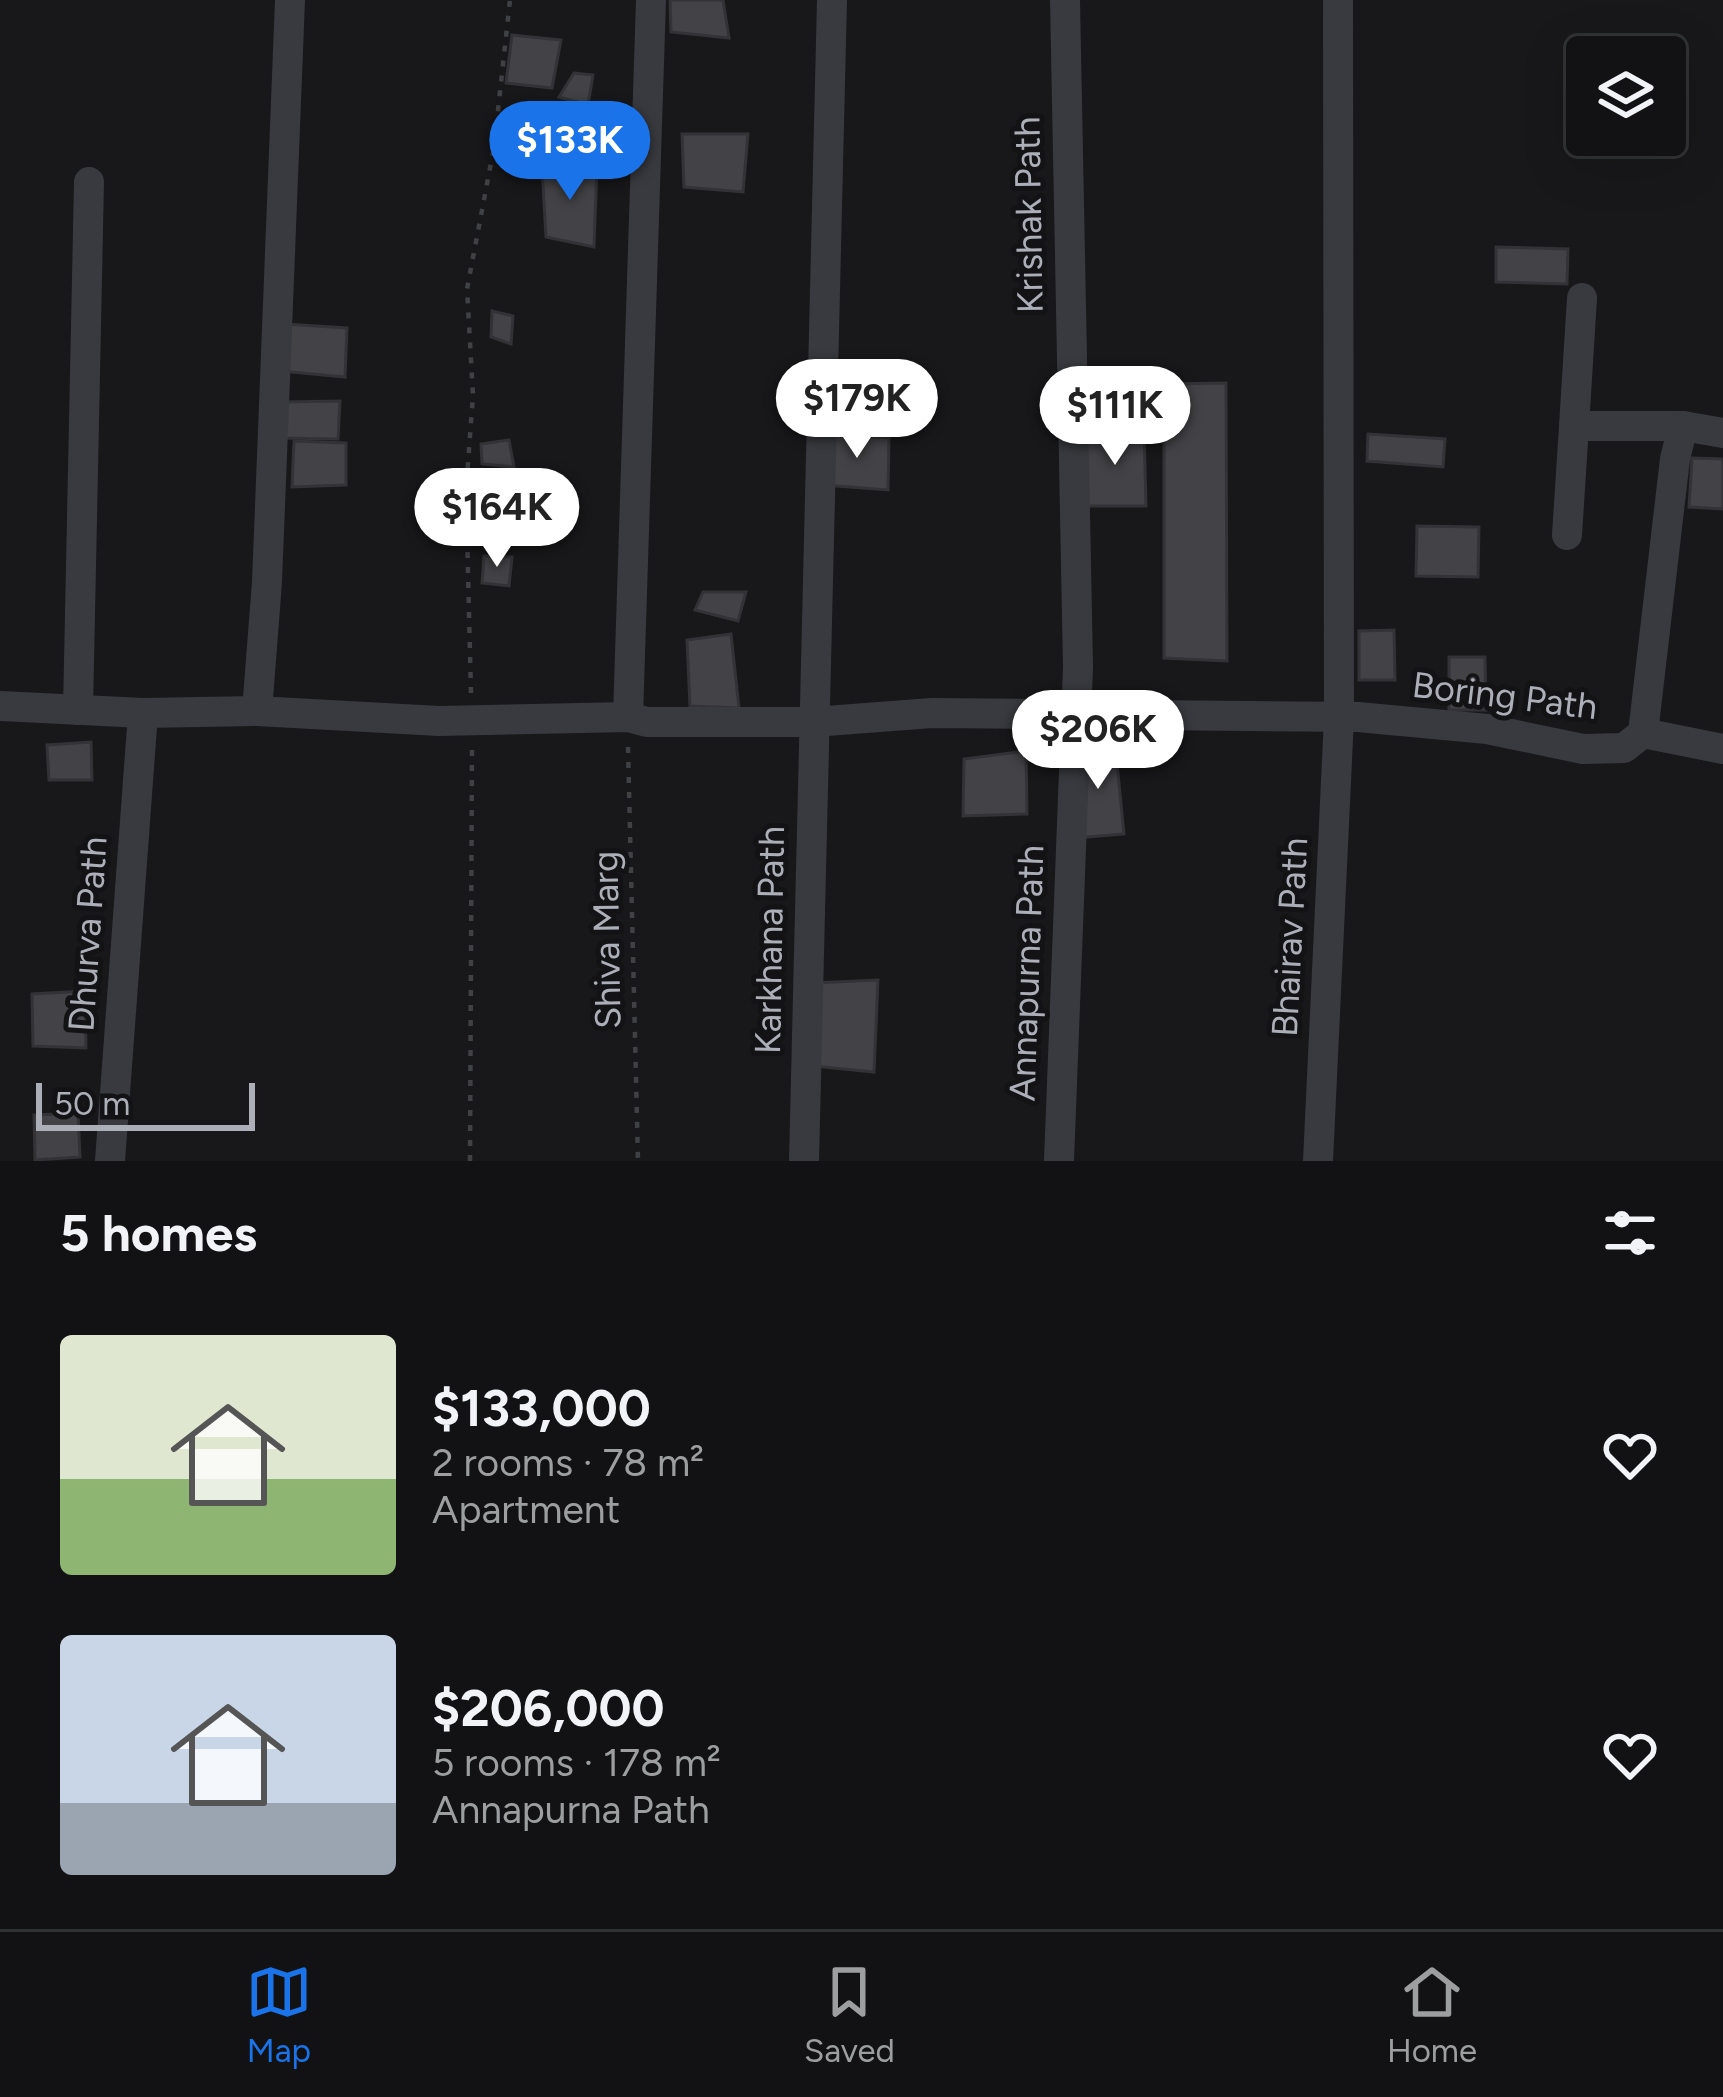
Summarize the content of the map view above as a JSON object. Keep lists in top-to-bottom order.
{
  "streets": {
    "street": [
      "Krishak Path",
      "Boring Path",
      "Dhurva Path",
      "Bhairav Path",
      "Karkhana Path",
      "Annapurna Path"
    ],
    "path": ["Shiva Marg"]
  },
  "crossings": [
    ["Krishak Path", "Boring Path"],
    ["Krishak Path", "Annapurna Path"],
    ["Boring Path", "Dhurva Path"],
    ["Boring Path", "Bhairav Path"],
    ["Boring Path", "Shiva Marg"],
    ["Boring Path", "Karkhana Path"],
    ["Boring Path", "Annapurna Path"]
  ],
  "scale_bar": "50 m",
  "page": {
    "price": [
      "$133K",
      "$179K",
      "$111K",
      "$164K",
      "$206K"
    ],
    "scale": "50 m",
    "heading": "5 homes",
    "list": [
      {
        "name": "$133,000",
        "note": "2 rooms · 78 m² · Apartment"
      },
      {
        "name": "$206,000",
        "note": "5 rooms · 178 m² · Annapurna Path"
      }
    ],
    "tabs": ["Map", "Saved", "Home"]
  }
}
